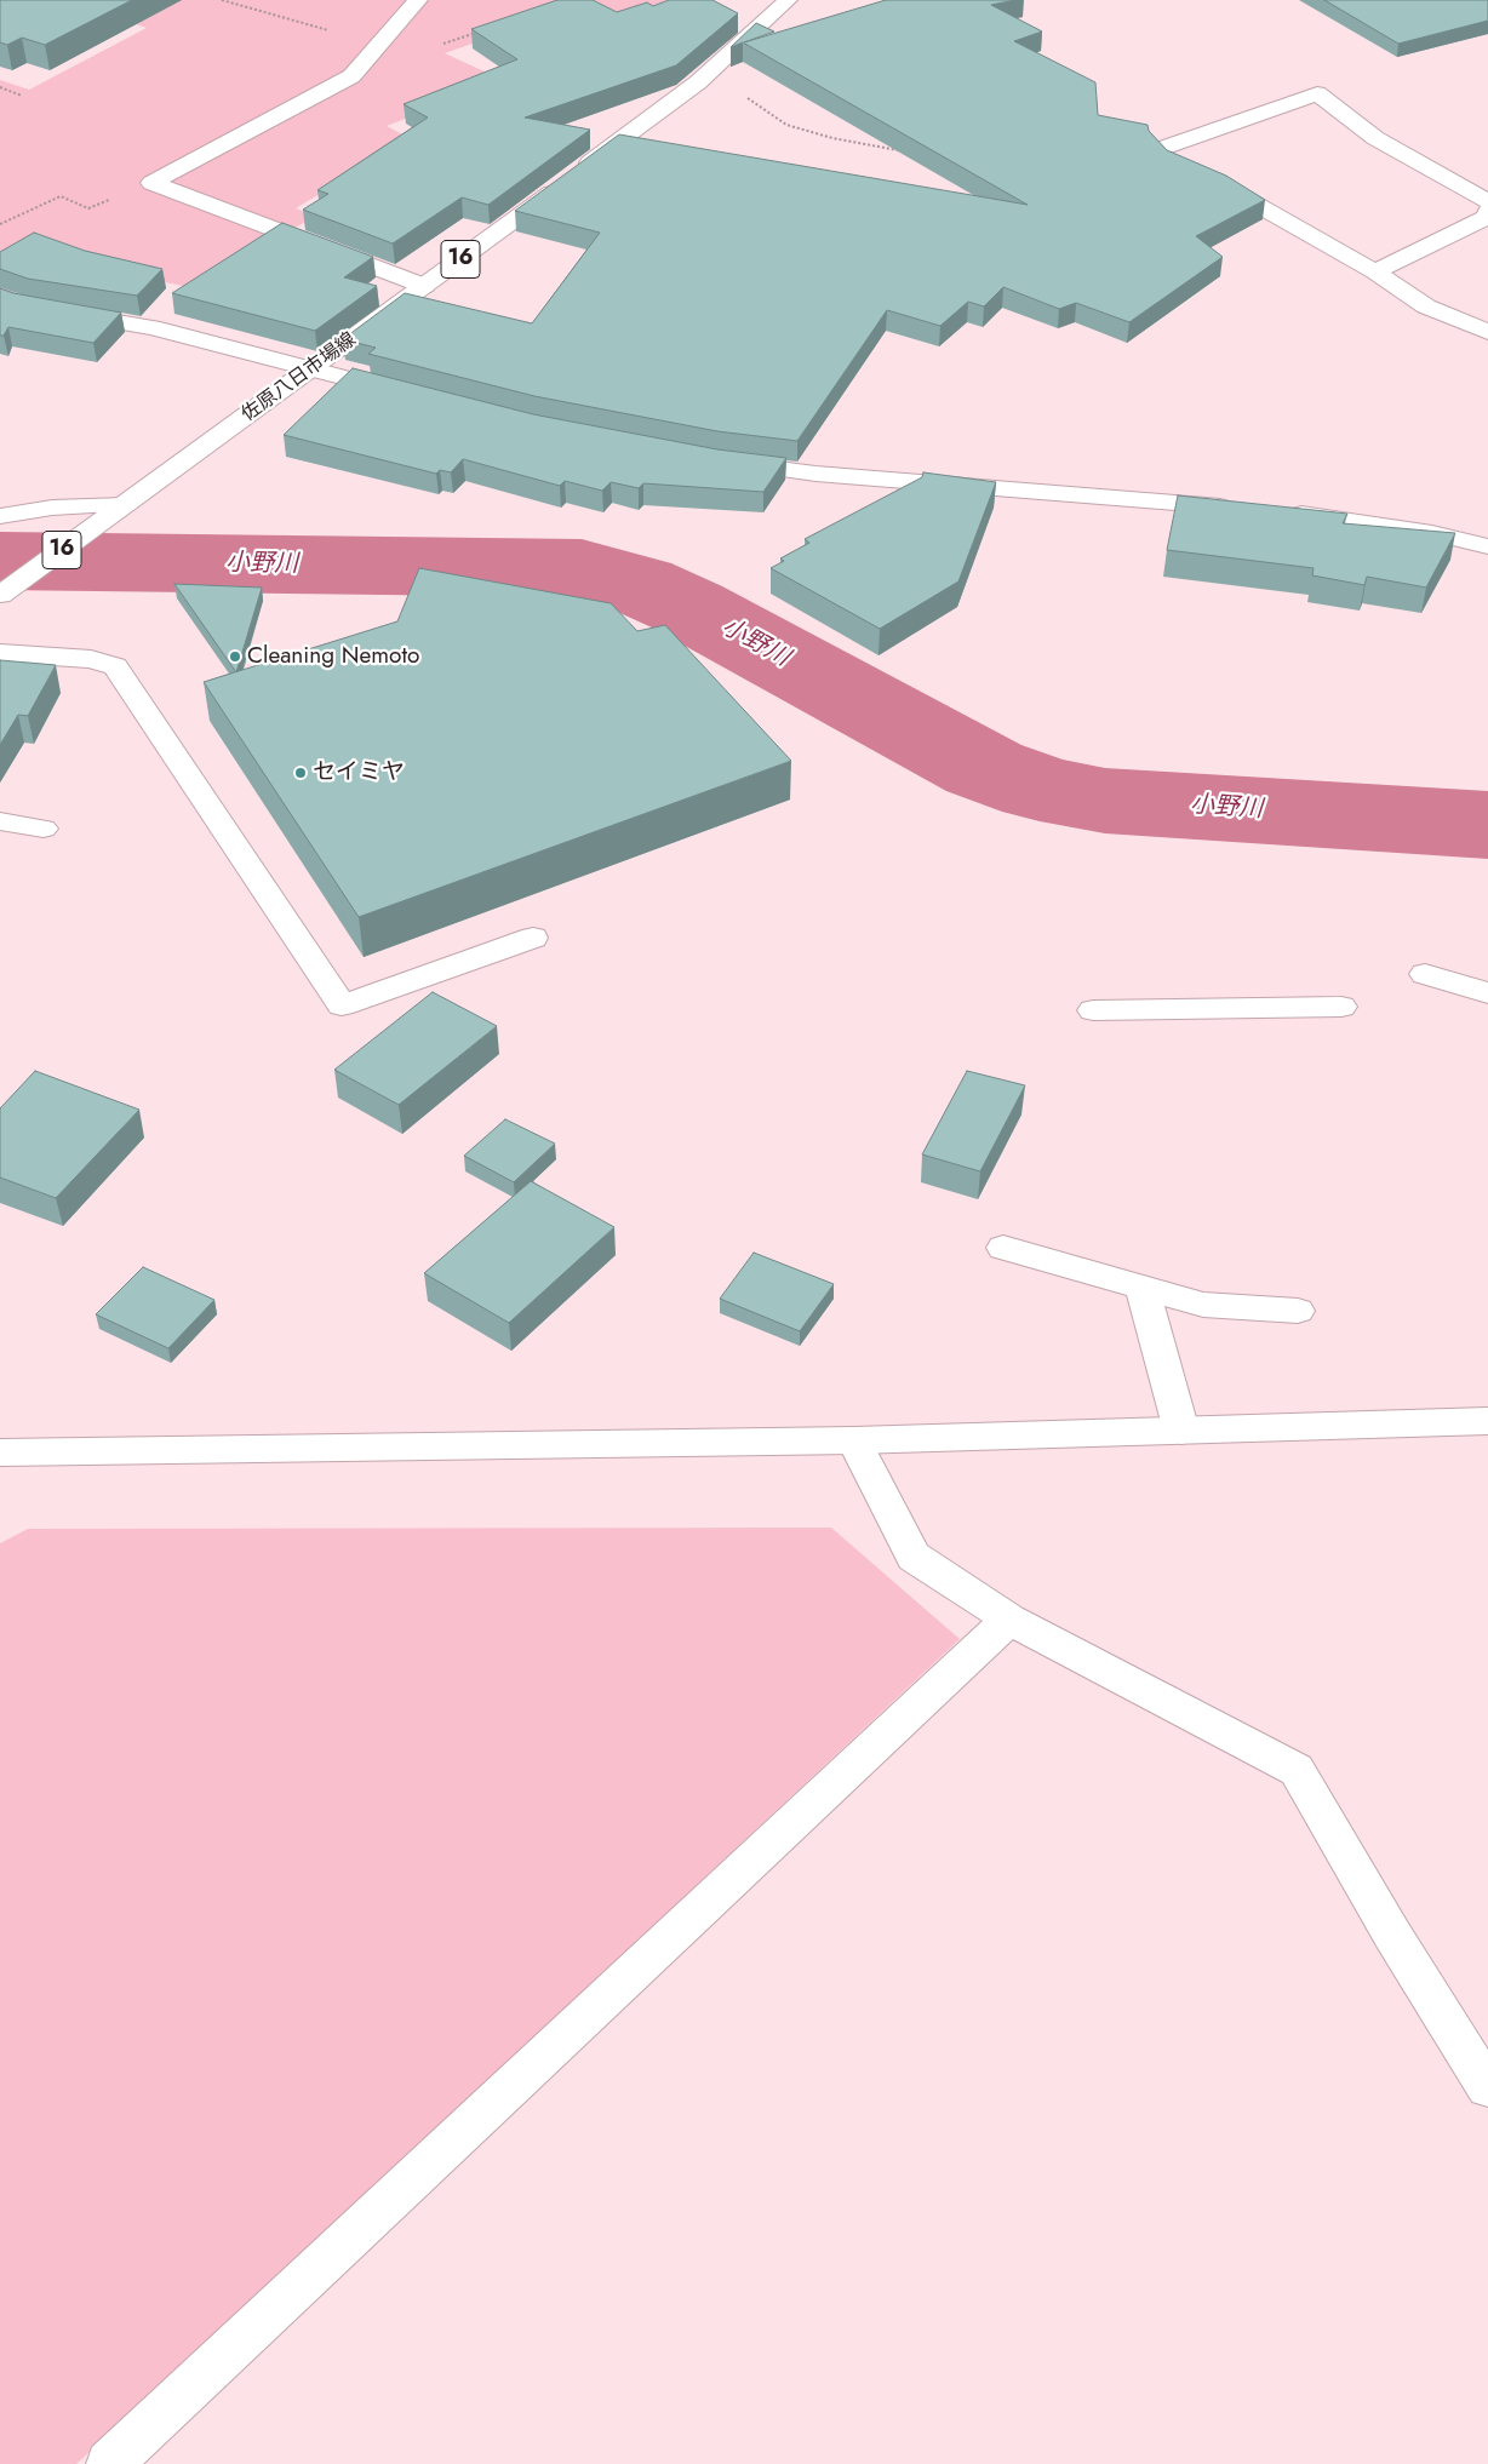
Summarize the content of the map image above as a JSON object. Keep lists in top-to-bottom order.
{
  "streets": {
    "street": ["16", "佐原八日市場線"]
  },
  "crossings": [
    ["16", "佐原八日市場線"]
  ],
  "water": ["小野川"],
  "places": ["Cleaning Nemoto", "セイミヤ"]
}
